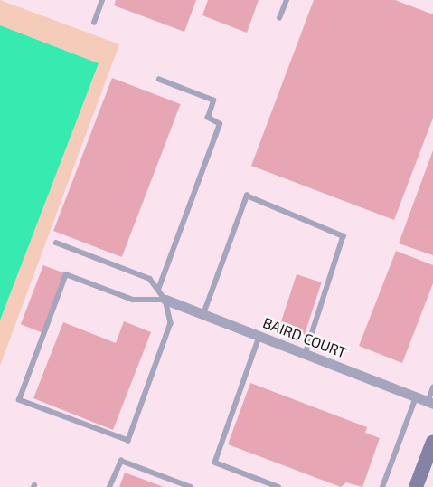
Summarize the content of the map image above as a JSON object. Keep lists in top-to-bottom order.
{
  "streets": {
    "street": ["BAIRD COURT"]
  }
}
